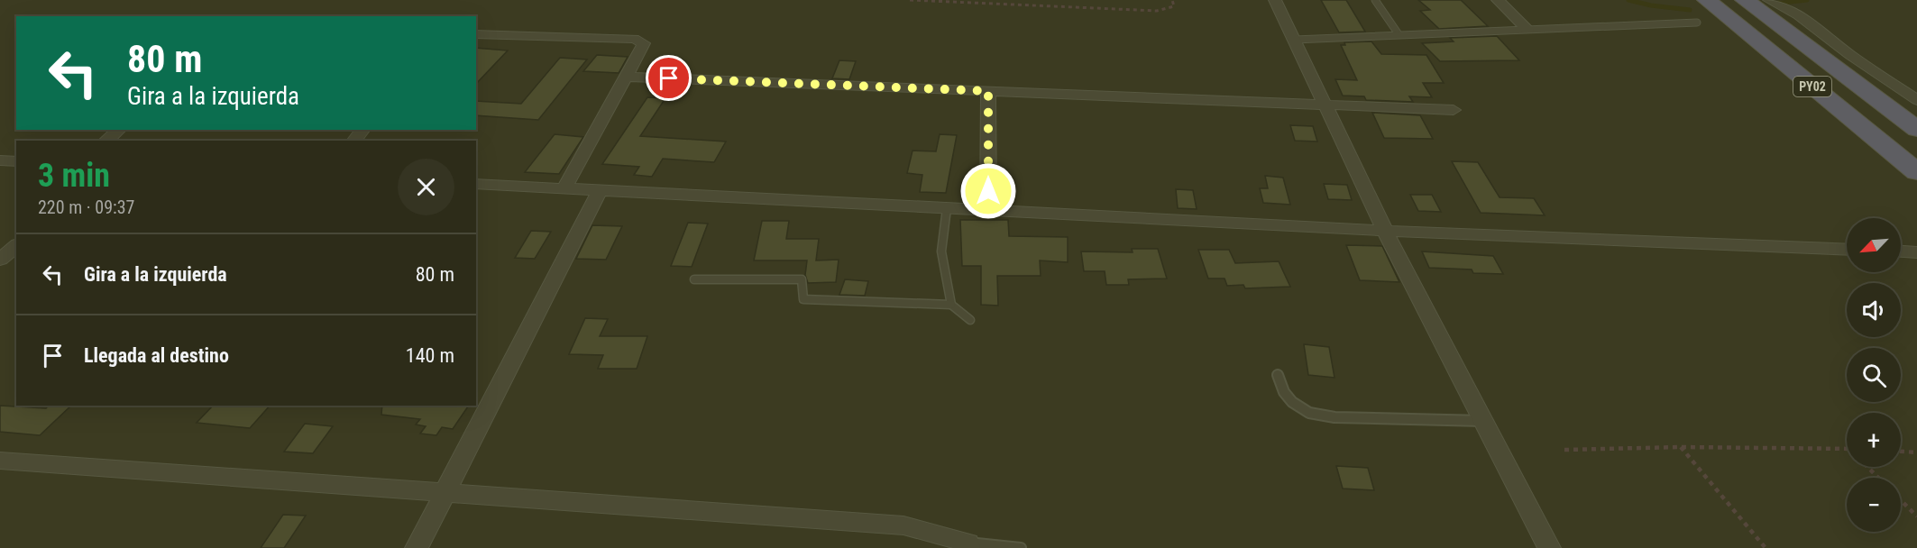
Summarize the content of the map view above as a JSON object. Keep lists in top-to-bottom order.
{
  "streets": {
    "highway": ["PY02"]
  },
  "north": "bottom left",
  "page": {
    "turn": ["80 m", "Gira a la izquierda"],
    "heading": ["3 min", "220 m · 09:37"],
    "map_buttons": ["+", "−"],
    "list": [
      {
        "name": "Gira a la izquierda",
        "value": "80 m"
      },
      {
        "name": "Llegada al destino",
        "value": "140 m"
      }
    ]
  }
}
